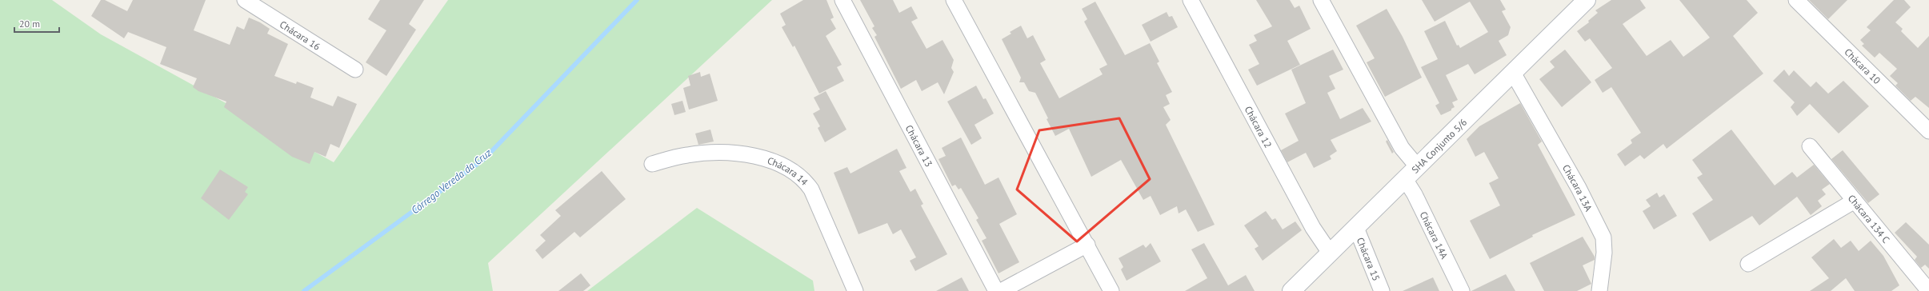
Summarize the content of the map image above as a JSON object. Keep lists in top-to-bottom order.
{
  "streets": {
    "street": [
      "Chácara 16",
      "Chácara 10",
      "Chácara 12",
      "Chácara 13",
      "SHA Conjunto 5/6",
      "Chácara 14",
      "Chácara 13A",
      "Chácara 134 C",
      "Chácara 14A",
      "Chácara 15"
    ]
  },
  "crossings": [
    ["Chácara 12", "SHA Conjunto 5/6"],
    ["SHA Conjunto 5/6", "Chácara 13A"],
    ["SHA Conjunto 5/6", "Chácara 14A"],
    ["SHA Conjunto 5/6", "Chácara 15"]
  ],
  "water": ["Córrego Vereda da Cruz"],
  "scale_bar": "20 m"
}
